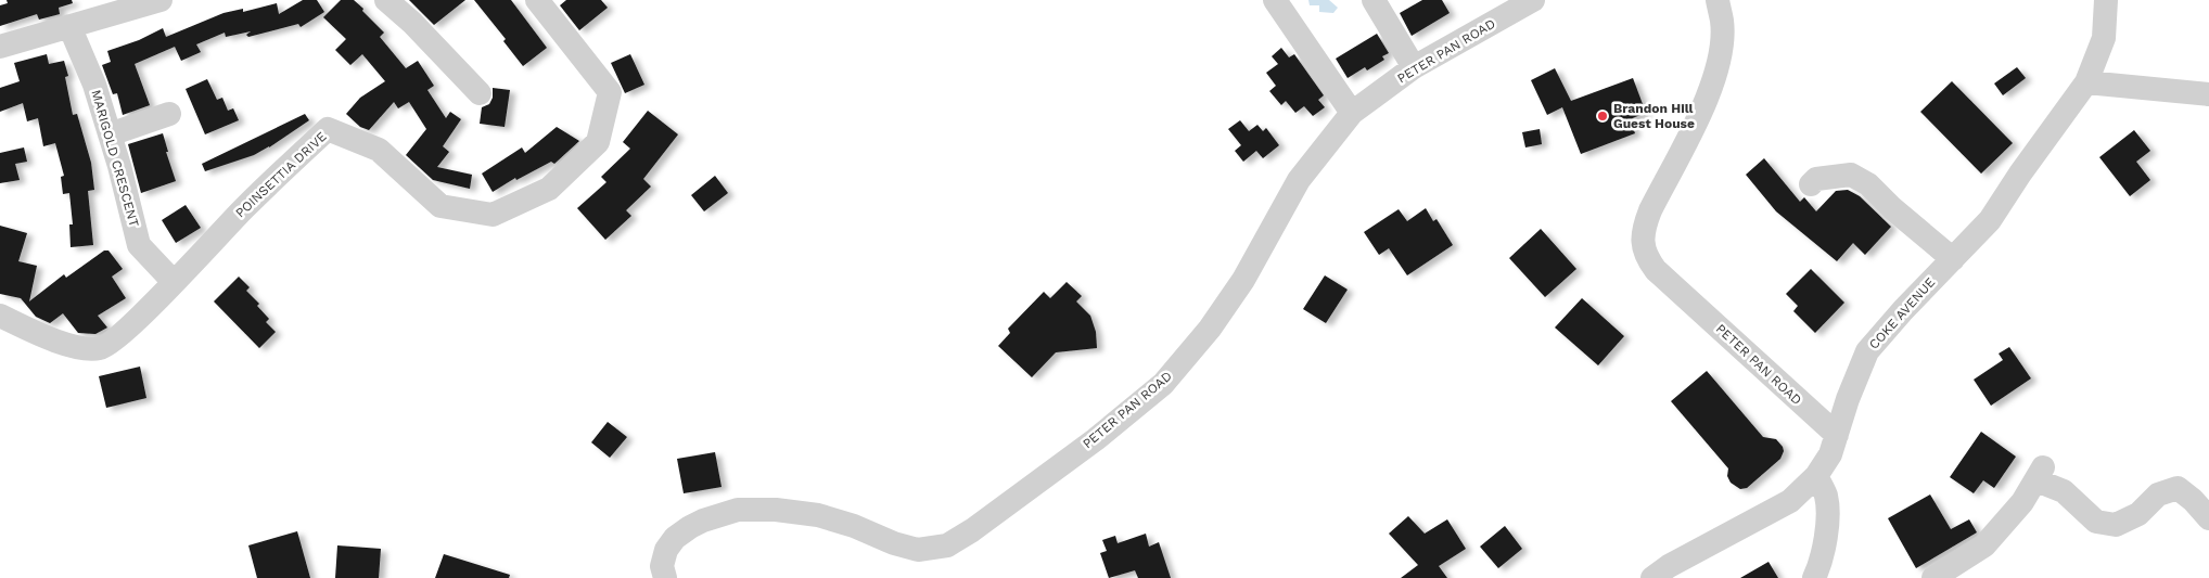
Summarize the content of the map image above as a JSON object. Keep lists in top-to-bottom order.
{
  "streets": {
    "street": [
      "PETER PAN ROAD",
      "MARIGOLD CRESCENT",
      "POINSETTIA DRIVE",
      "COKE AVENUE"
    ]
  },
  "crossings": [
    ["PETER PAN ROAD", "COKE AVENUE"],
    ["MARIGOLD CRESCENT", "POINSETTIA DRIVE"]
  ],
  "places": ["Brandon Hill Guest House"]
}
